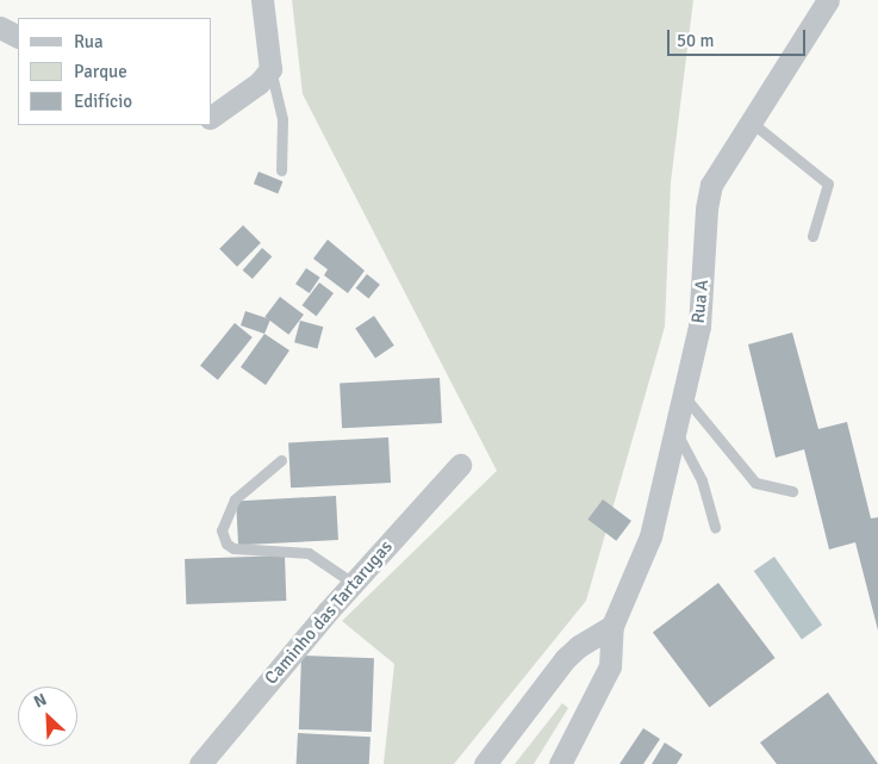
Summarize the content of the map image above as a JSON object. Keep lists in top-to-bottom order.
{
  "streets": {
    "street": ["Rua A", "Caminho das Tartarugas"]
  },
  "legend": ["Rua", "Parque", "Edifício"],
  "scale_bar": "50 m",
  "north": "top left"
}
